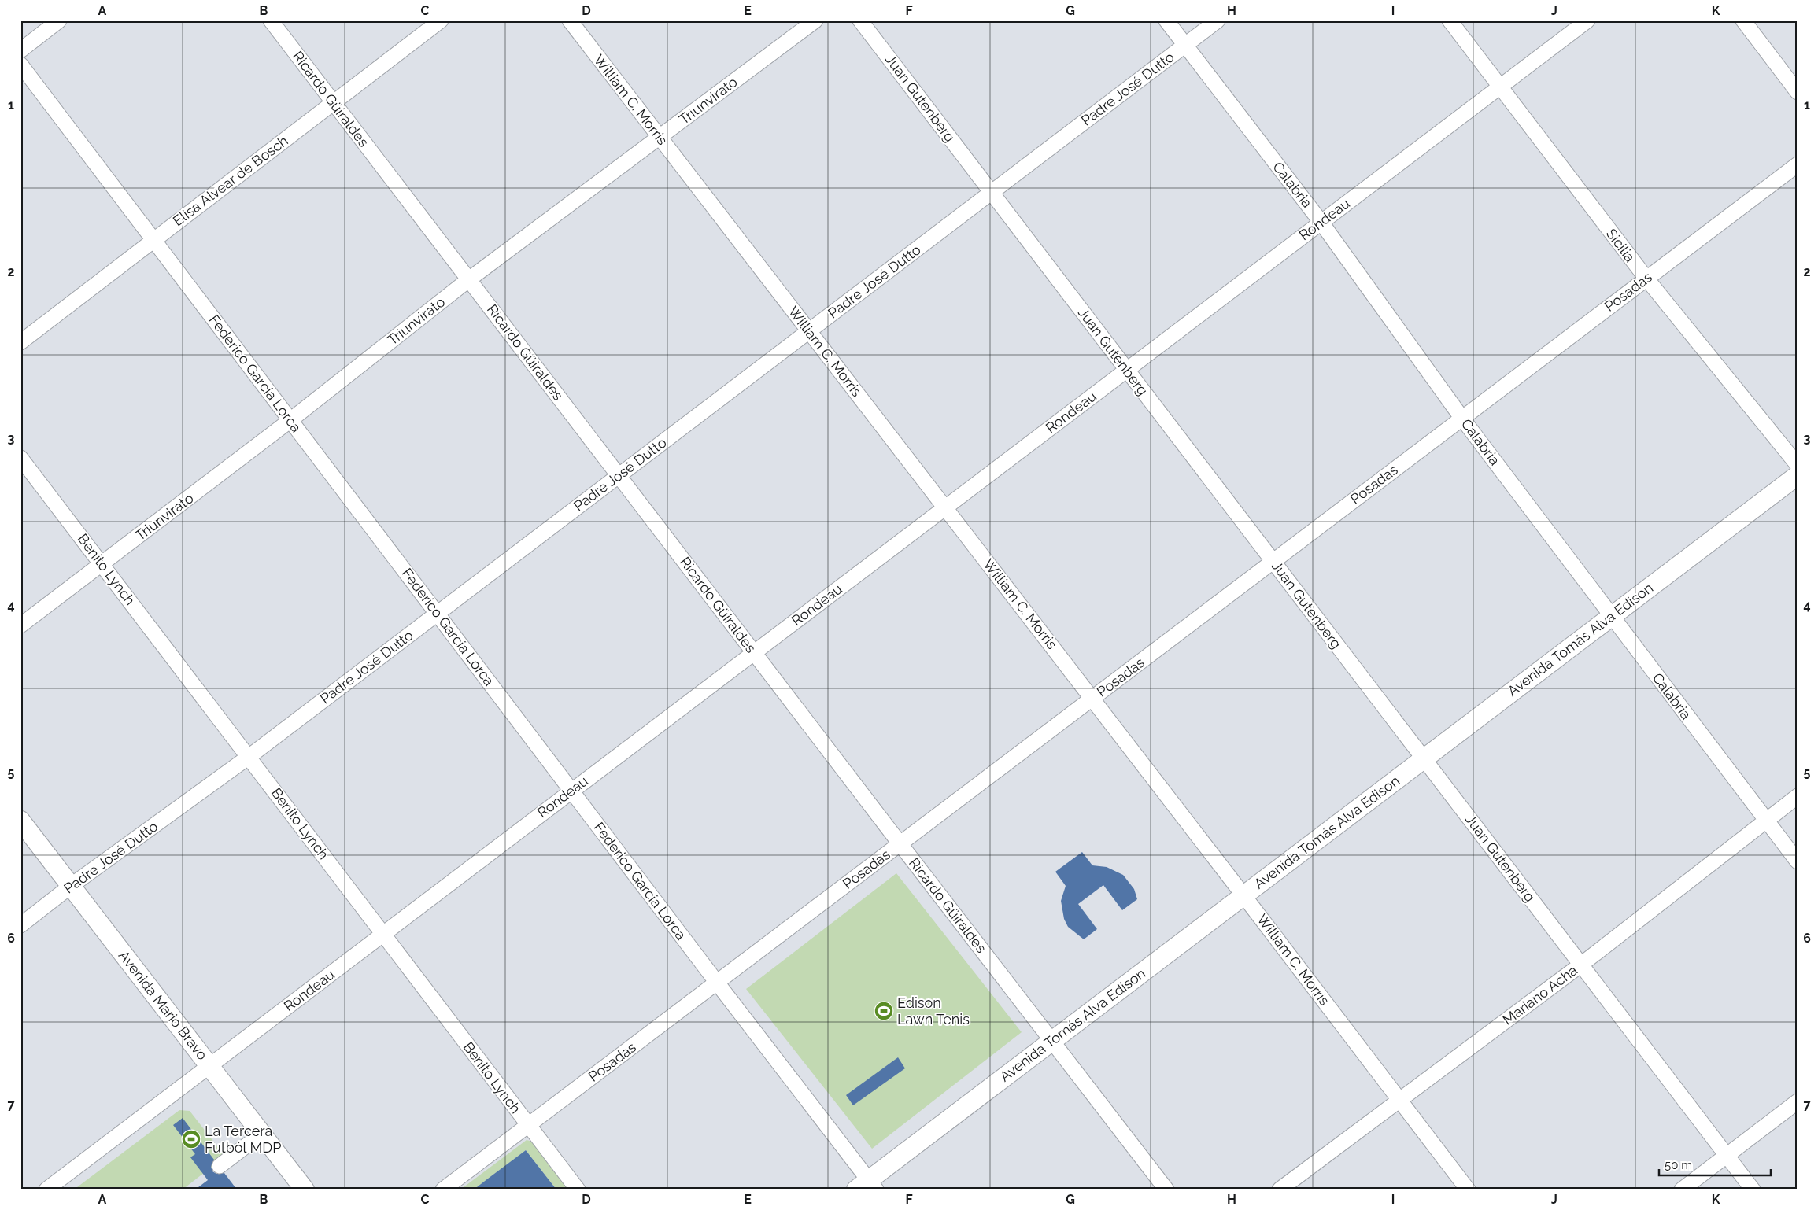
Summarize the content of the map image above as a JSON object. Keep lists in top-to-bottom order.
{
  "streets": {
    "main road": ["Avenida Tomás Alva Edison", "Avenida Mario Bravo"],
    "street": [
      "Padre José Dutto",
      "Juan Gutenberg",
      "Ricardo Güiraldes",
      "William C. Morris",
      "Triunvirato",
      "Elisa Alvear de Bosch",
      "Calabria",
      "Rondeau",
      "Sicilia",
      "Posadas",
      "Federico García Lorca",
      "Benito Lynch",
      "Mariano Acha"
    ]
  },
  "crossings": [
    ["Padre José Dutto", "Juan Gutenberg"],
    ["Padre José Dutto", "Ricardo Güiraldes"],
    ["Padre José Dutto", "William C. Morris"],
    ["Padre José Dutto", "Calabria"],
    ["Padre José Dutto", "Federico García Lorca"],
    ["Padre José Dutto", "Benito Lynch"],
    ["Padre José Dutto", "Avenida Mario Bravo"],
    ["Juan Gutenberg", "Rondeau"],
    ["Juan Gutenberg", "Posadas"],
    ["Juan Gutenberg", "Avenida Tomás Alva Edison"],
    ["Juan Gutenberg", "Mariano Acha"],
    ["Ricardo Güiraldes", "Triunvirato"],
    ["Ricardo Güiraldes", "Elisa Alvear de Bosch"],
    ["Ricardo Güiraldes", "Rondeau"],
    ["Ricardo Güiraldes", "Posadas"],
    ["Ricardo Güiraldes", "Avenida Tomás Alva Edison"],
    ["William C. Morris", "Triunvirato"],
    ["William C. Morris", "Rondeau"],
    ["William C. Morris", "Posadas"],
    ["William C. Morris", "Avenida Tomás Alva Edison"],
    ["William C. Morris", "Mariano Acha"],
    ["Triunvirato", "Federico García Lorca"],
    ["Triunvirato", "Benito Lynch"],
    ["Elisa Alvear de Bosch", "Federico García Lorca"],
    ["Calabria", "Rondeau"],
    ["Calabria", "Posadas"],
    ["Calabria", "Avenida Tomás Alva Edison"],
    ["Calabria", "Mariano Acha"],
    ["Rondeau", "Sicilia"],
    ["Rondeau", "Federico García Lorca"],
    ["Rondeau", "Benito Lynch"],
    ["Rondeau", "Avenida Mario Bravo"],
    ["Sicilia", "Posadas"],
    ["Posadas", "Federico García Lorca"],
    ["Posadas", "Benito Lynch"],
    ["Federico García Lorca", "Avenida Tomás Alva Edison"]
  ],
  "places": {
    "sports": ["Edison Lawn Tenis", "La Tercera Futból MDP"]
  },
  "scale_bar": "50 m",
  "grid": {
    "columns": [
      "A",
      "B",
      "C",
      "D",
      "E",
      "F",
      "G",
      "H",
      "I",
      "J",
      "K"
    ],
    "rows": [
      "1",
      "2",
      "3",
      "4",
      "5",
      "6",
      "7"
    ]
  }
}
